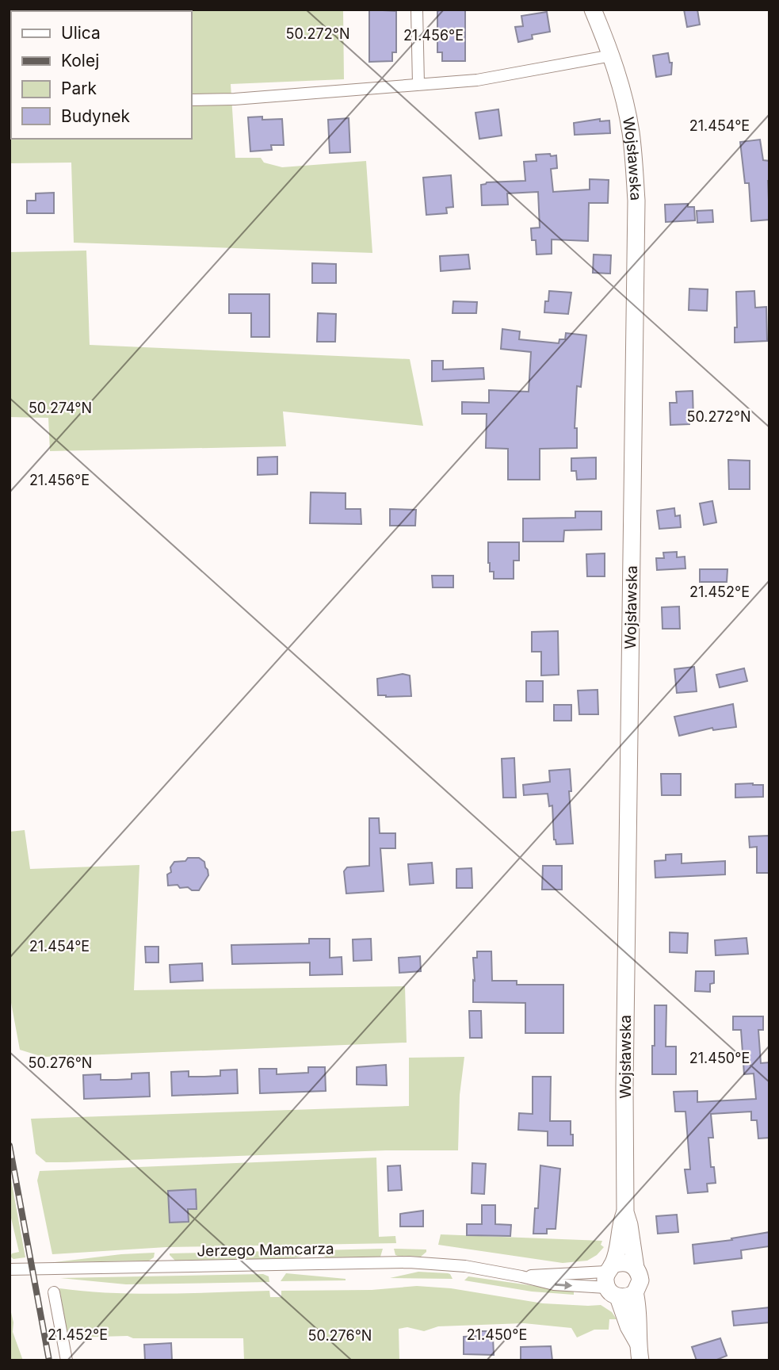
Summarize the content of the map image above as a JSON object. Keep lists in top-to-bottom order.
{
  "streets": {
    "street": ["Wojsławska", "Jerzego Mamcarza"]
  },
  "crossings": [
    ["Wojsławska", "Jerzego Mamcarza"]
  ],
  "legend": [
    "Ulica",
    "Kolej",
    "Park",
    "Budynek"
  ],
  "coordinates": [
    "50.272°N",
    "21.456°E",
    "21.454°E",
    "50.274°N",
    "21.452°E",
    "21.450°E",
    "50.276°N"
  ]
}
